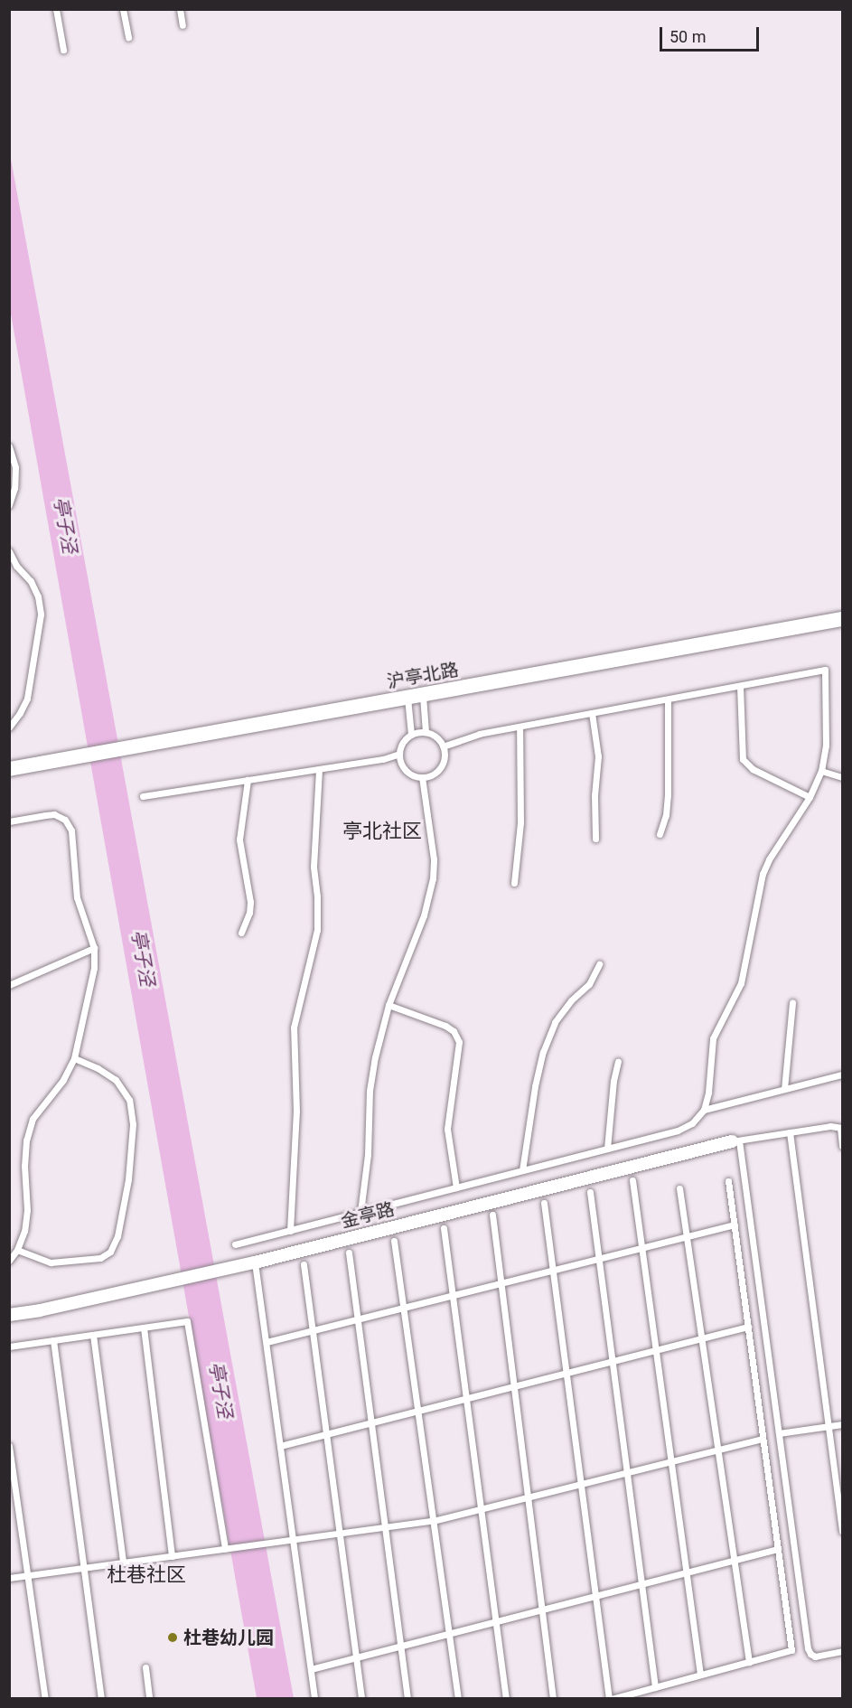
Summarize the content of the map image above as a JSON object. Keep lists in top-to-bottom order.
{
  "streets": {
    "street": ["沪亭北路", "金亭路"]
  },
  "districts": ["亭北社区", "杜巷社区"],
  "water": ["亭子泾"],
  "places": ["杜巷幼儿园"],
  "scale_bar": "50 m"
}
